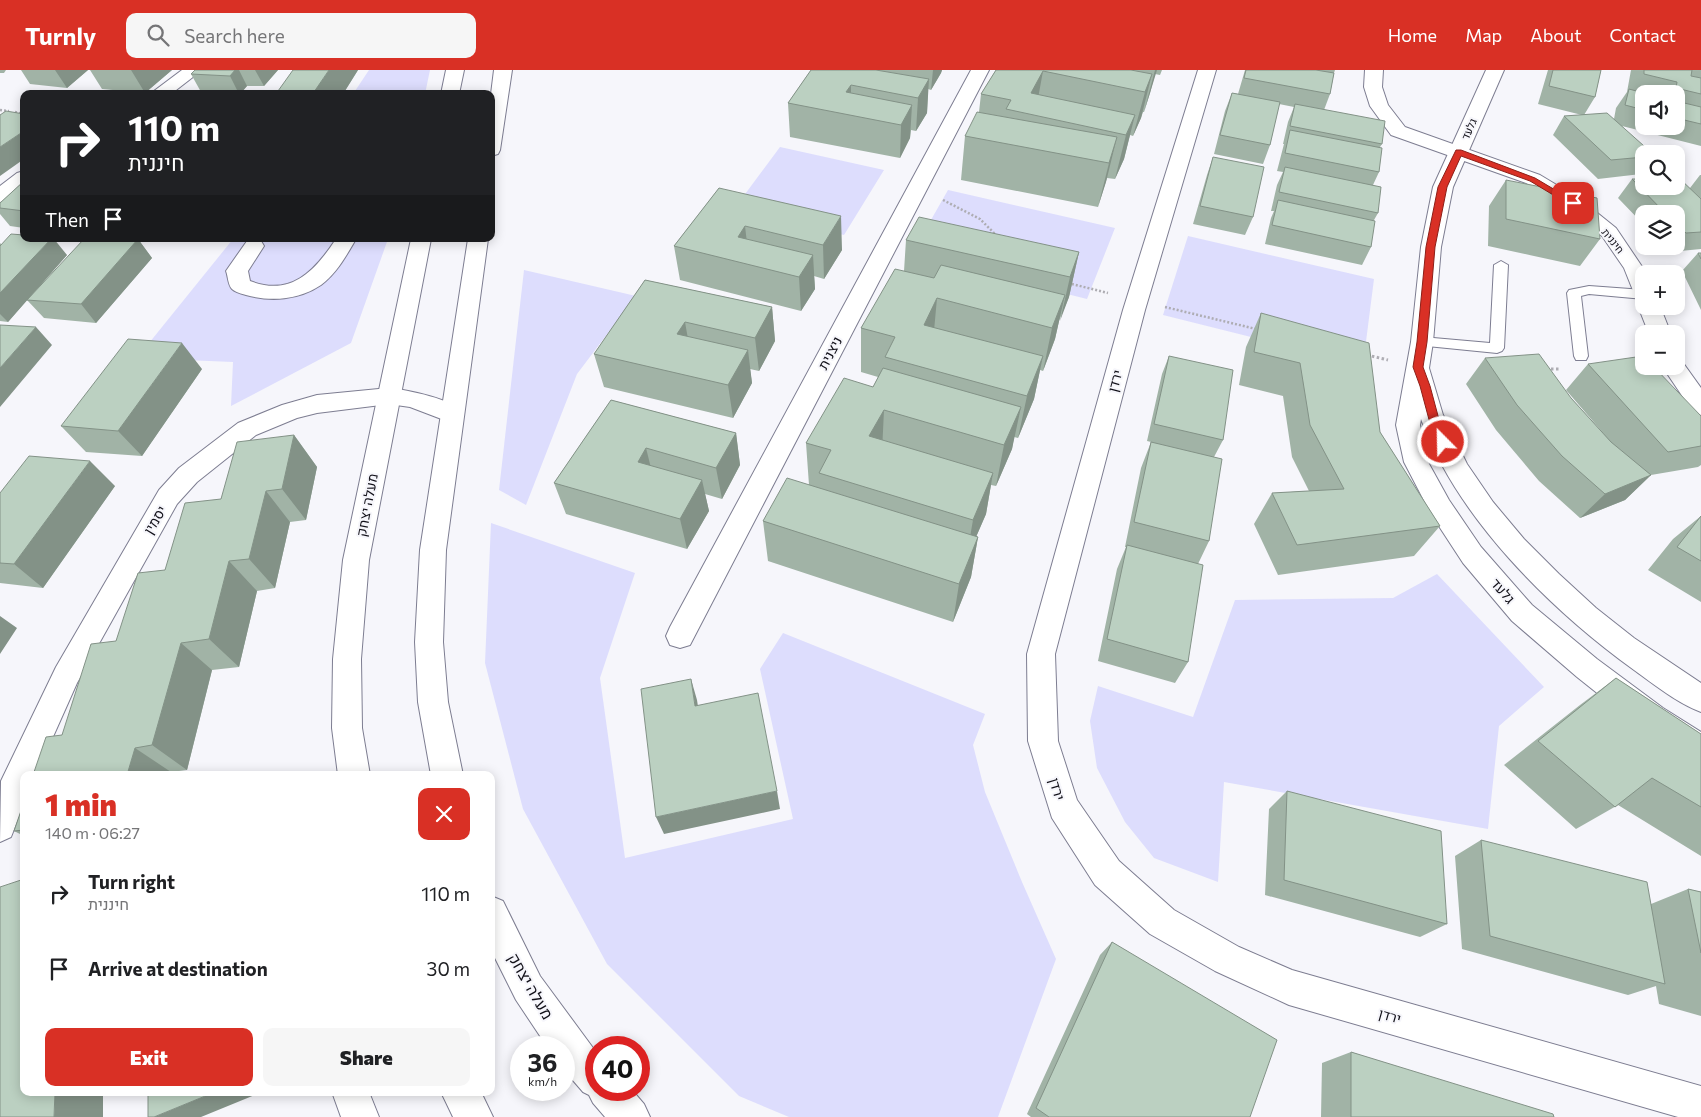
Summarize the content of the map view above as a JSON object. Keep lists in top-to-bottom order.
{
  "streets": {
    "street": [
      "גלעד",
      "חיננית",
      "ניצנית",
      "ירדן",
      "מעלה יצחק",
      "יסמין"
    ]
  },
  "crossings": [
    ["גלעד", "חיננית"],
    ["מעלה יצחק", "יסמין"]
  ],
  "page": {
    "header": "Turnly",
    "search": "Search here",
    "nav": [
      "Home",
      "Map",
      "About",
      "Contact"
    ],
    "map_buttons": ["+", "−"],
    "turn": ["110 m", "חיננית"],
    "then": "Then",
    "heading": ["1 min", "140 m · 06:27"],
    "list": [
      {
        "name": "Turn right",
        "note": "חיננית",
        "value": "110 m"
      },
      {
        "name": "Arrive at destination",
        "value": "30 m"
      }
    ],
    "buttons": ["Exit", "Share"],
    "speed": "36 km/h",
    "limit": "40"
  }
}
